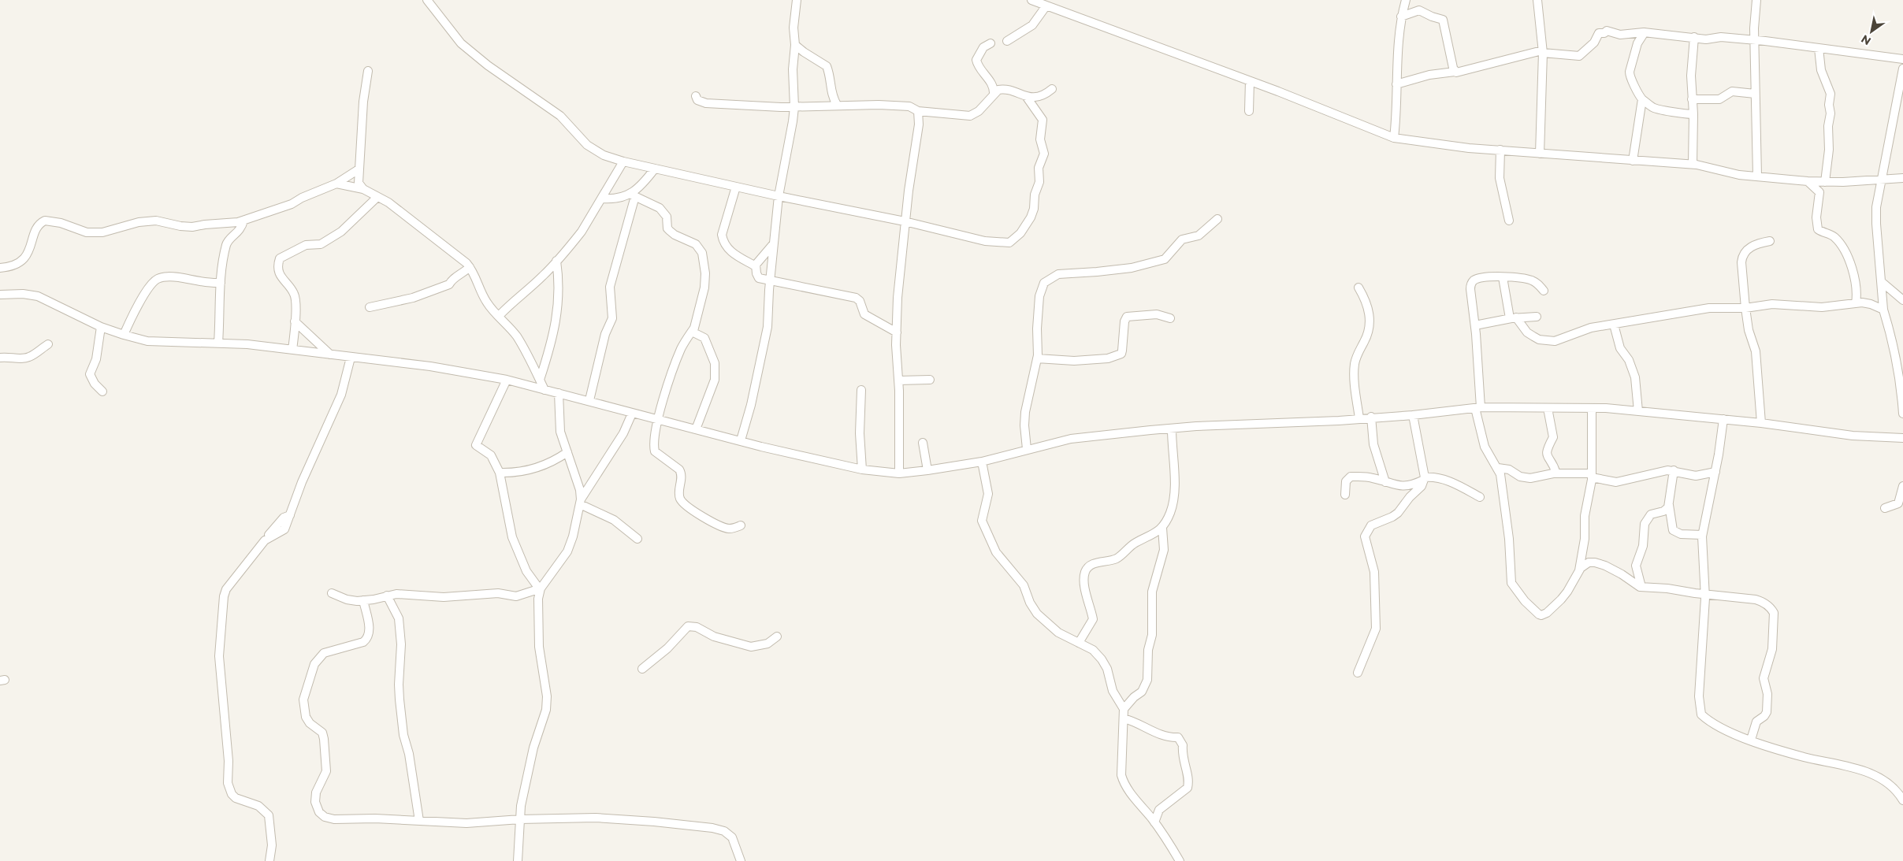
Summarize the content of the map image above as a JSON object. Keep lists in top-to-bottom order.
{
  "north": "bottom left"
}
